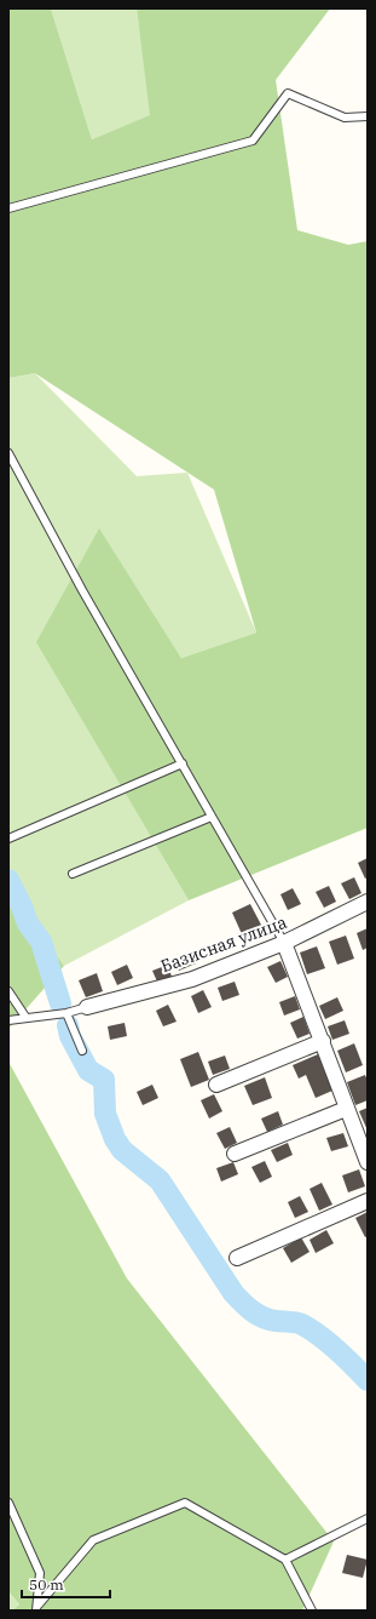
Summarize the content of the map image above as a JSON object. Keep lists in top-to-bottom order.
{
  "streets": {
    "street": ["Базисная улица"]
  },
  "scale_bar": "50 m"
}
